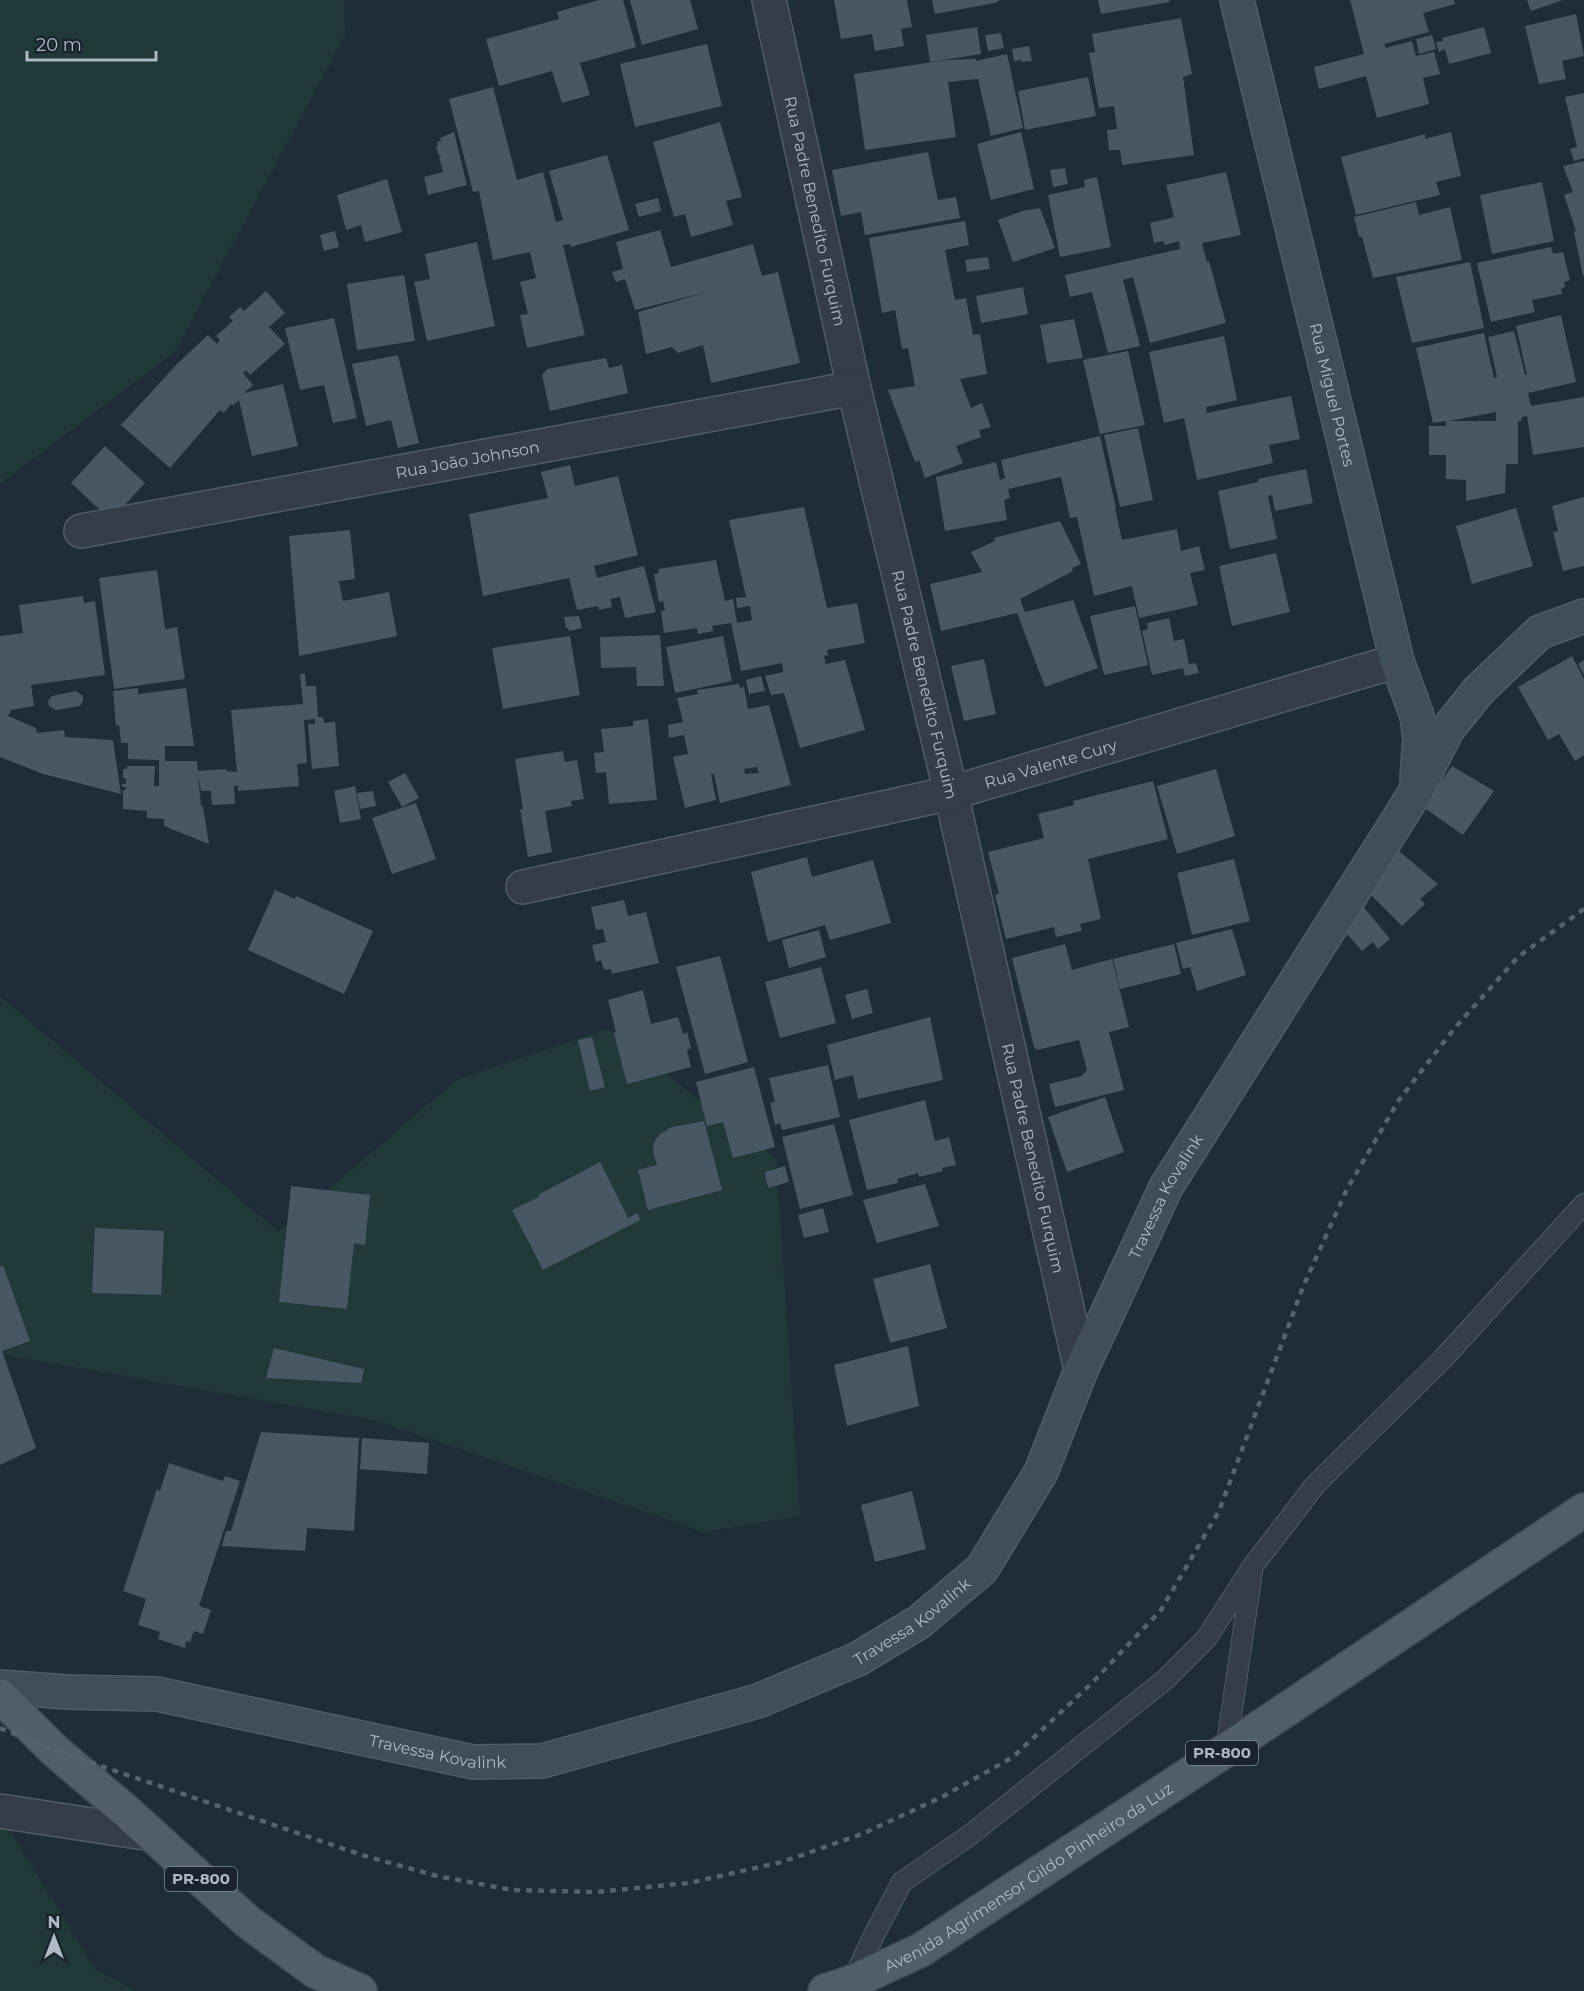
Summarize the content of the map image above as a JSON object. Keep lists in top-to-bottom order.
{
  "streets": {
    "main road": ["PR-800", "Avenida Agrimensor Gildo Pinheiro da Luz"],
    "street": [
      "Rua Padre Benedito Furquim",
      "Rua Miguel Portes",
      "Rua João Johnson",
      "Rua Valente Cury",
      "Travessa Kovalink"
    ]
  },
  "crossings": [
    ["Rua Padre Benedito Furquim", "Rua João Johnson"],
    ["Rua Padre Benedito Furquim", "Rua Valente Cury"],
    ["Rua Padre Benedito Furquim", "Travessa Kovalink"],
    ["Rua Miguel Portes", "Rua Valente Cury"],
    ["Rua Miguel Portes", "Travessa Kovalink"]
  ],
  "scale_bar": "20 m",
  "north": "top"
}
